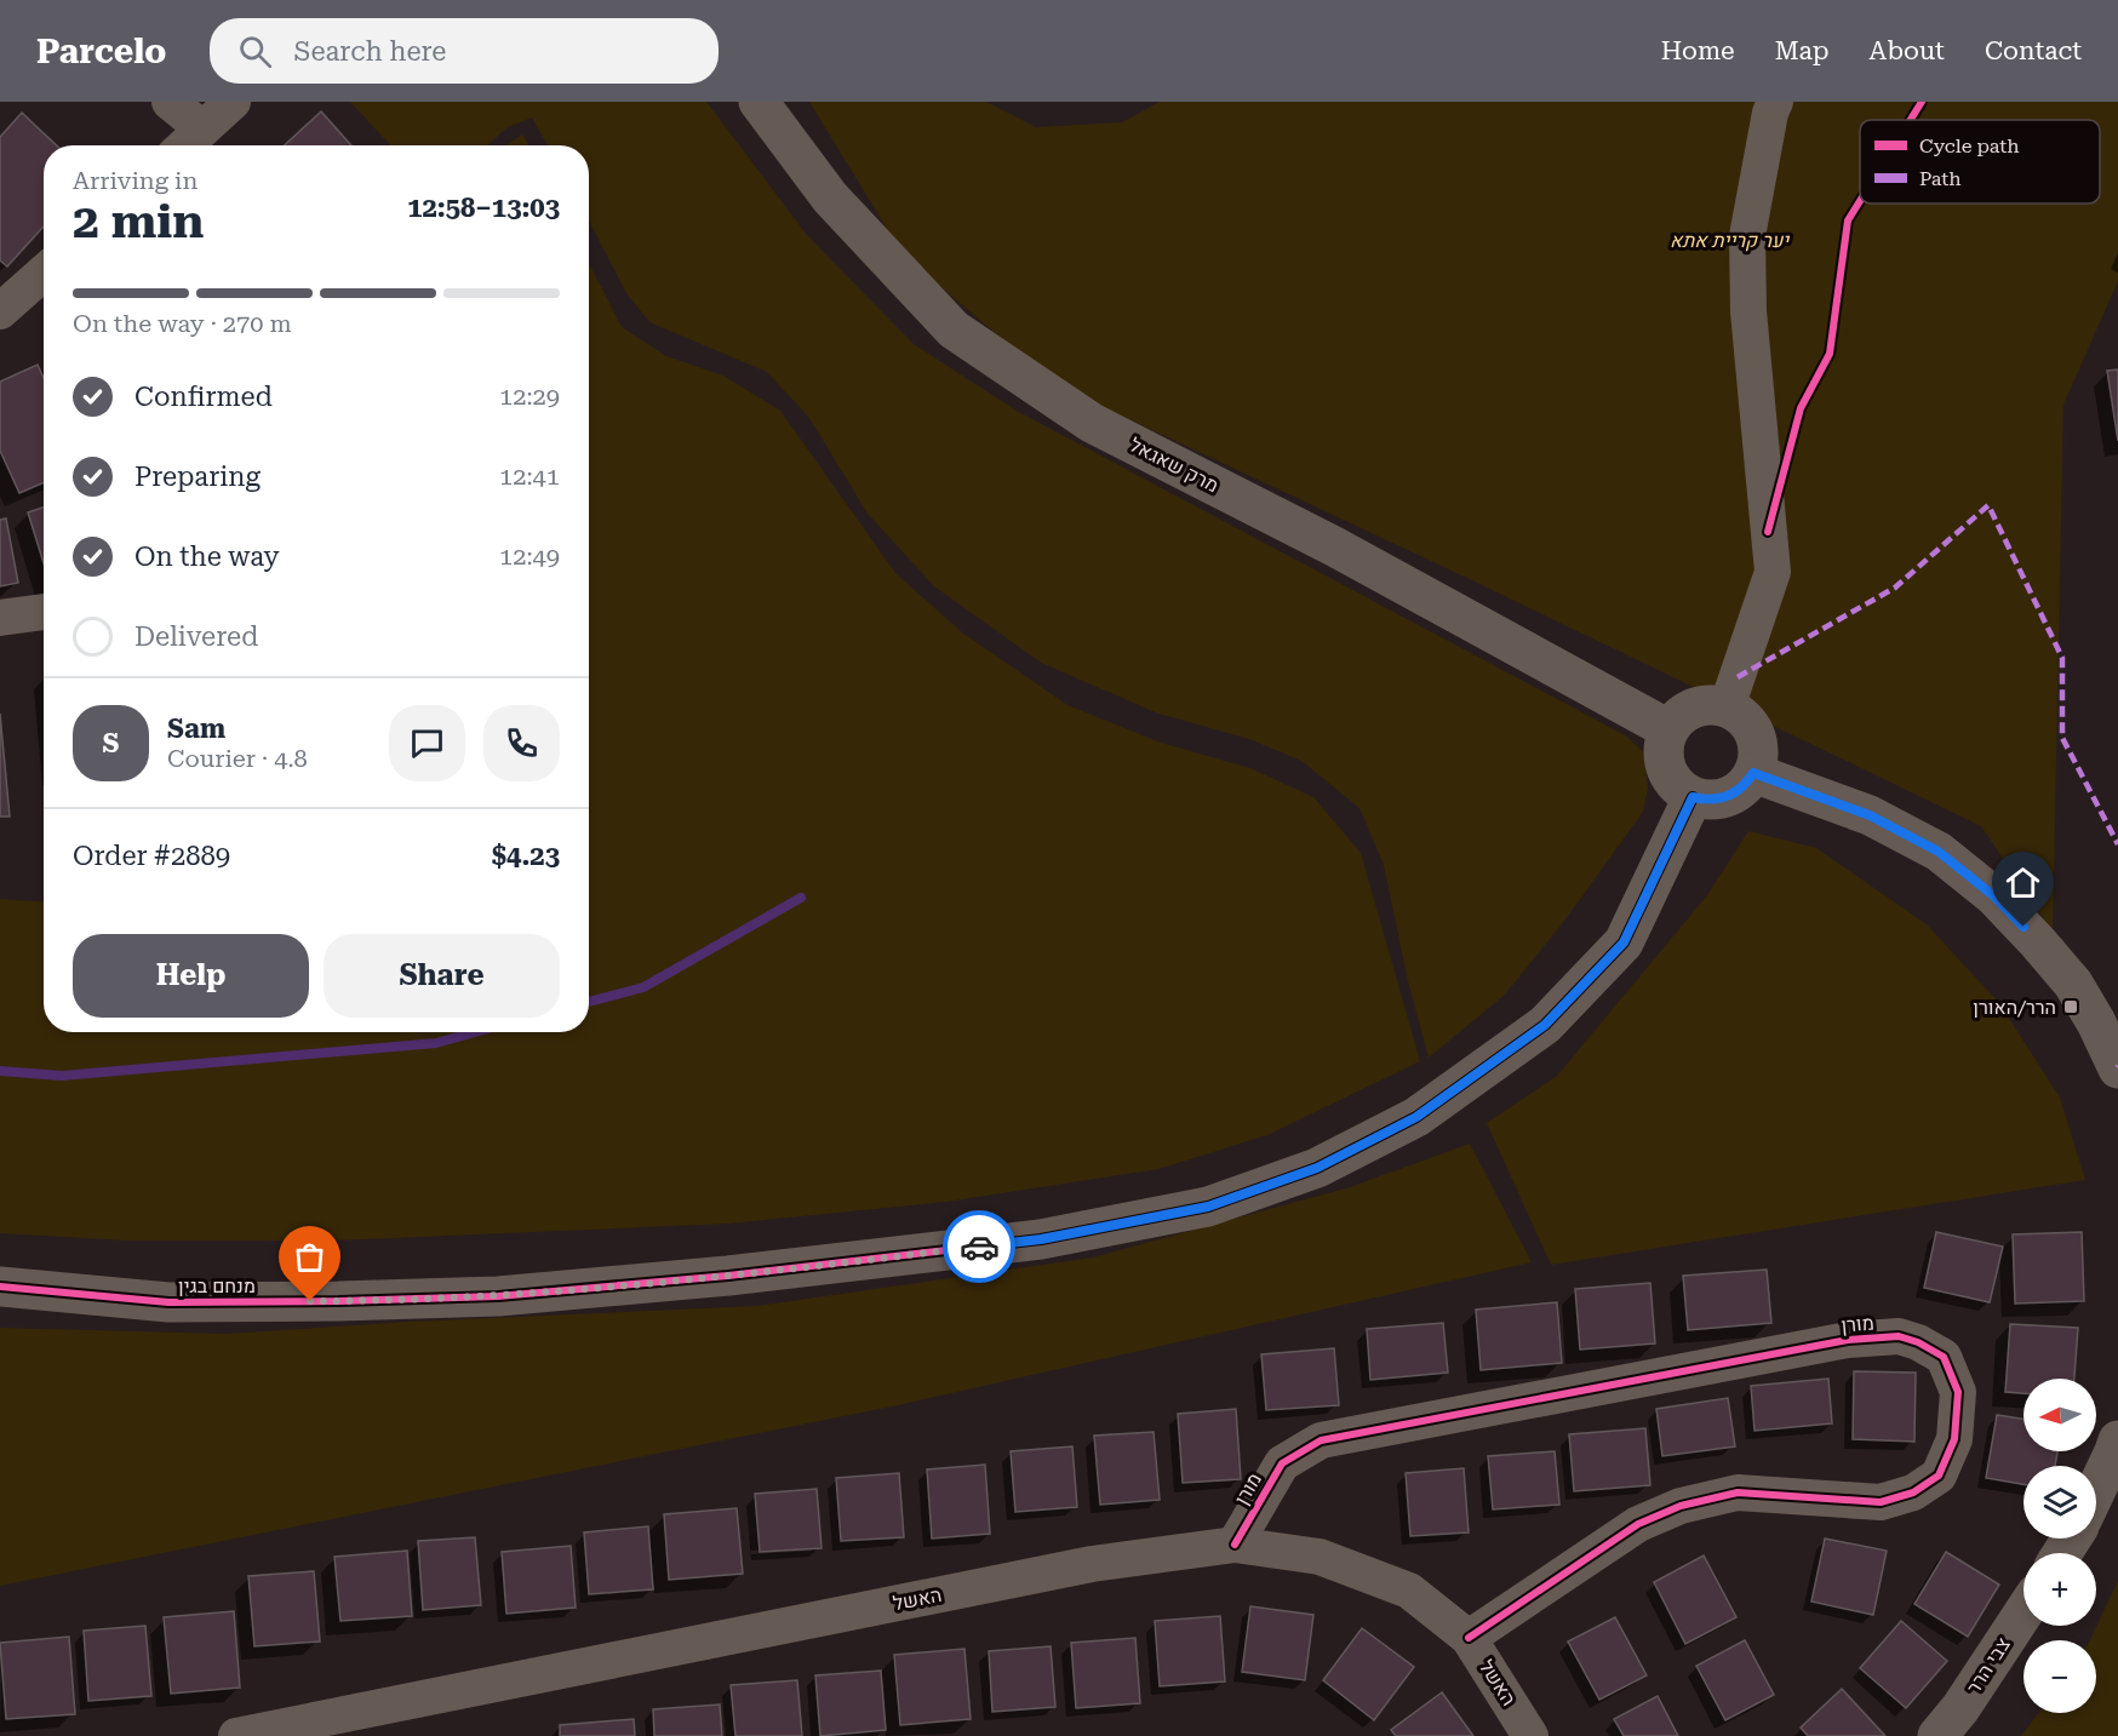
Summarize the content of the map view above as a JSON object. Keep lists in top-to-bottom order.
{
  "streets": {
    "street": [
      "מרק שאגאל",
      "מנחם בגין",
      "מורן",
      "האשל",
      "צבי הרר"
    ]
  },
  "crossings": [
    ["מרק שאגאל", "מנחם בגין"],
    ["מורן", "האשל"]
  ],
  "parks": ["יער קריית אתא"],
  "places": {
    "transit": ["הרר/האורן"]
  },
  "legend": ["Cycle path", "Path"],
  "north": "left",
  "page": {
    "header": "Parcelo",
    "search": "Search here",
    "nav": [
      "Home",
      "Map",
      "About",
      "Contact"
    ],
    "heading": ["2 min", "Arriving in", "12:58–13:03"],
    "panel": [
      "Sam",
      "Courier · 4.8",
      "Order #2889",
      "$4.23"
    ],
    "bar": "On the way · 270 m",
    "list": [
      ["Confirmed", "12:29"],
      ["Preparing", "12:41"],
      ["On the way", "12:49"],
      "Delivered"
    ],
    "round": "S",
    "buttons": ["Help", "Share"],
    "map_buttons": ["+", "−"]
  }
}
